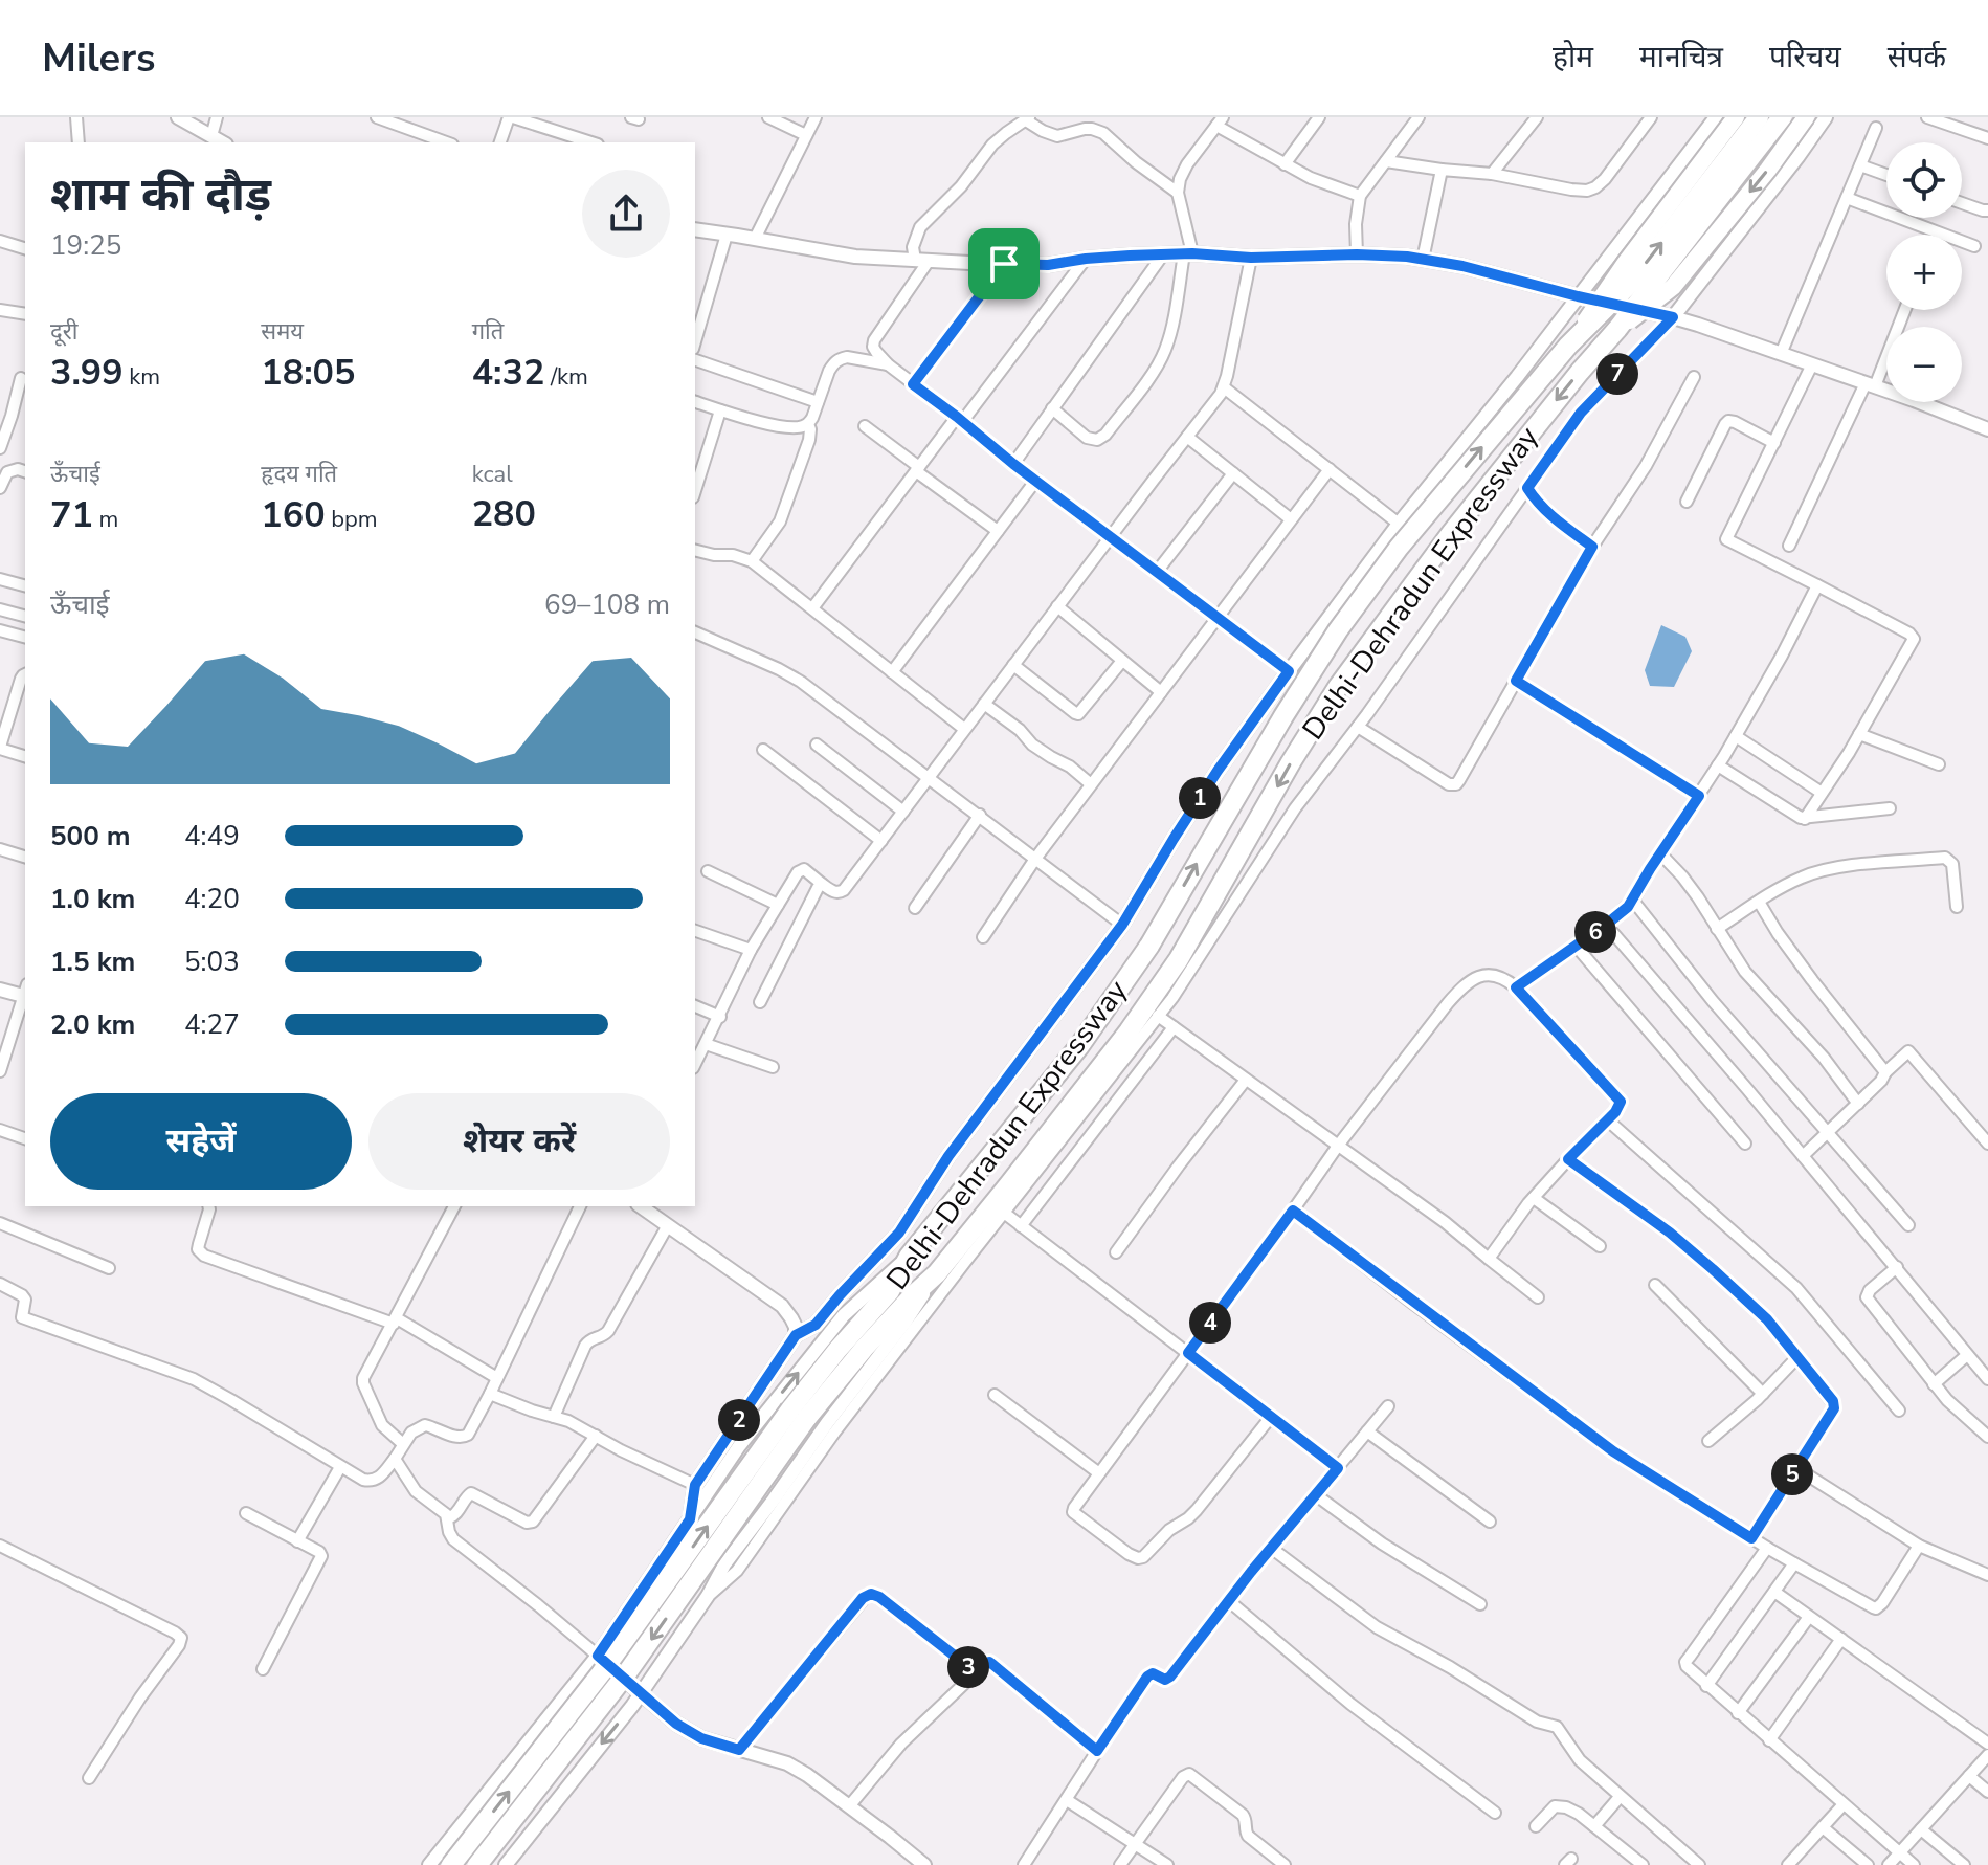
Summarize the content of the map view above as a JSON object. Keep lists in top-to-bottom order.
{
  "streets": {
    "highway": ["Delhi-Dehradun Expressway"]
  },
  "page": {
    "header": "Milers",
    "nav": [
      "होम",
      "मानचित्र",
      "परिचय",
      "संपर्क"
    ],
    "map_buttons": ["+", "−"],
    "heading": ["शाम की दौड़", "19:25"],
    "stats": [
      ["दूरी", "3.99 km"],
      ["समय", "18:05"],
      ["गति", "4:32 /km"],
      ["ऊँचाई", "71 m"],
      ["हृदय गति", "160 bpm"],
      ["kcal", "280"]
    ],
    "pins": [
      "7",
      "1",
      "6",
      "4",
      "2",
      "5",
      "3"
    ],
    "chart": ["ऊँचाई", "69–108 m"],
    "list": [
      {
        "name": "500 m",
        "note": "4:49"
      },
      {
        "name": "1.0 km",
        "note": "4:20"
      },
      {
        "name": "1.5 km",
        "note": "5:03"
      },
      {
        "name": "2.0 km",
        "note": "4:27"
      }
    ],
    "buttons": ["सहेजें", "शेयर करें"]
  }
}
